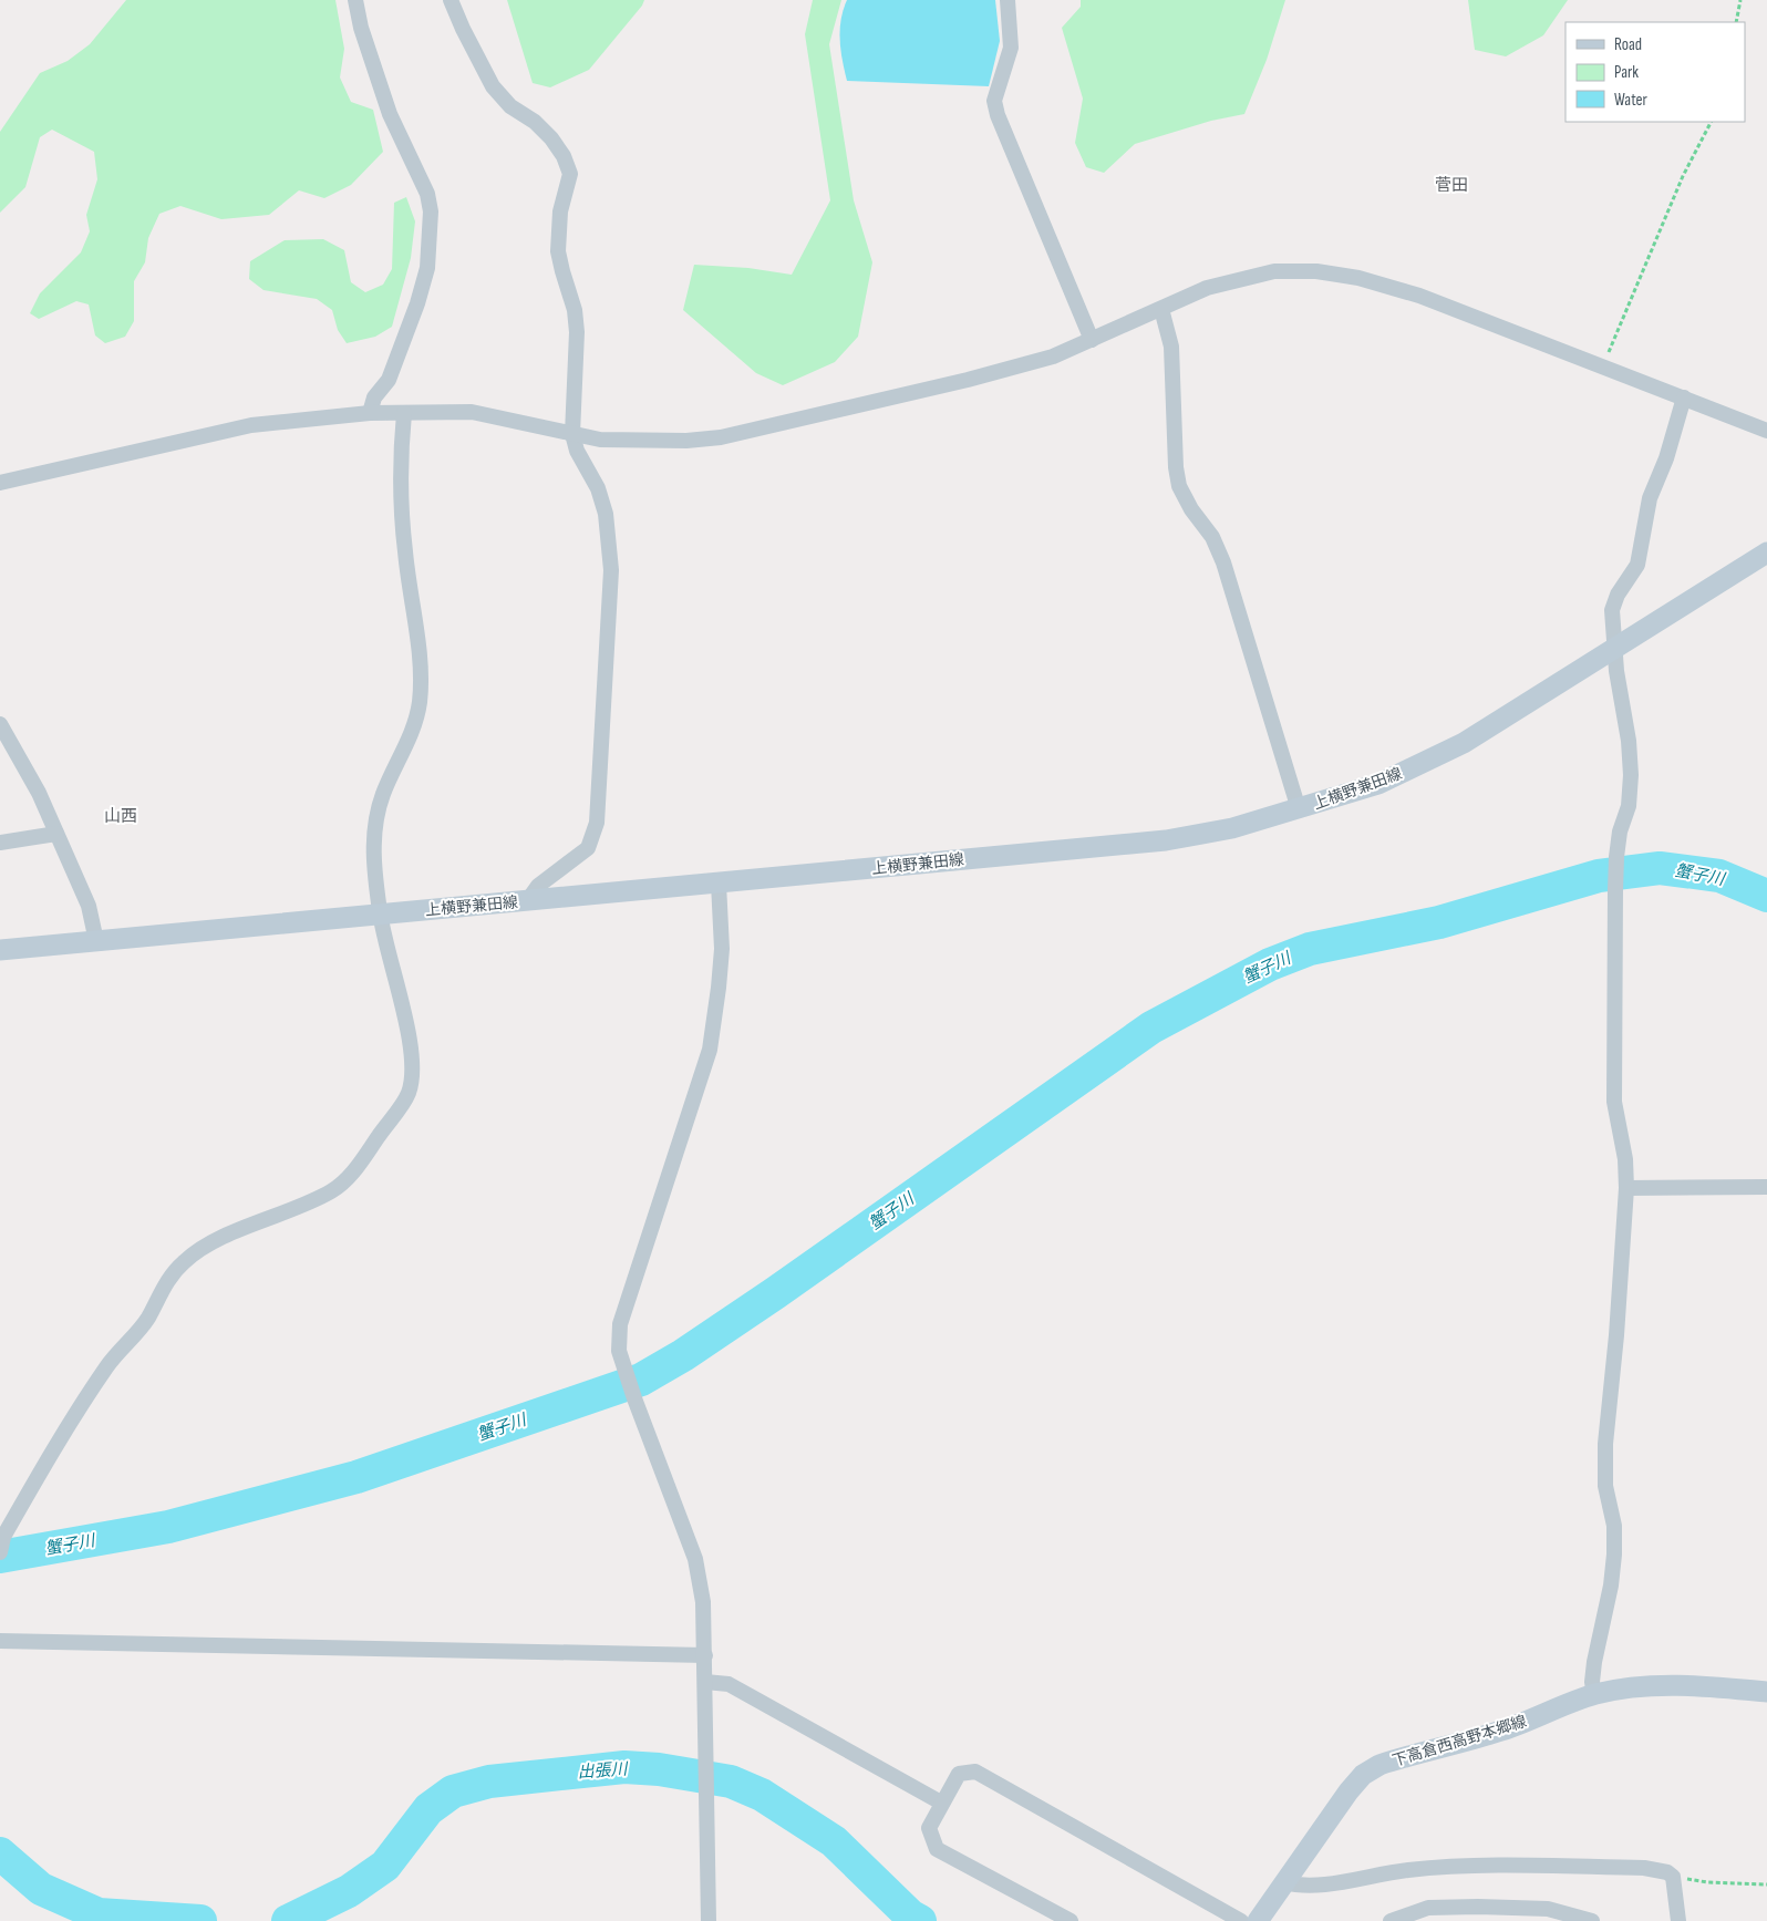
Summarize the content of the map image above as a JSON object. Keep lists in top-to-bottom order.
{
  "streets": {
    "main road": ["上横野兼田線", "下高倉西高野本郷線"]
  },
  "districts": ["菅田", "山西"],
  "water": ["蟹子川", "出張川"],
  "legend": ["Road", "Park", "Water"]
}
